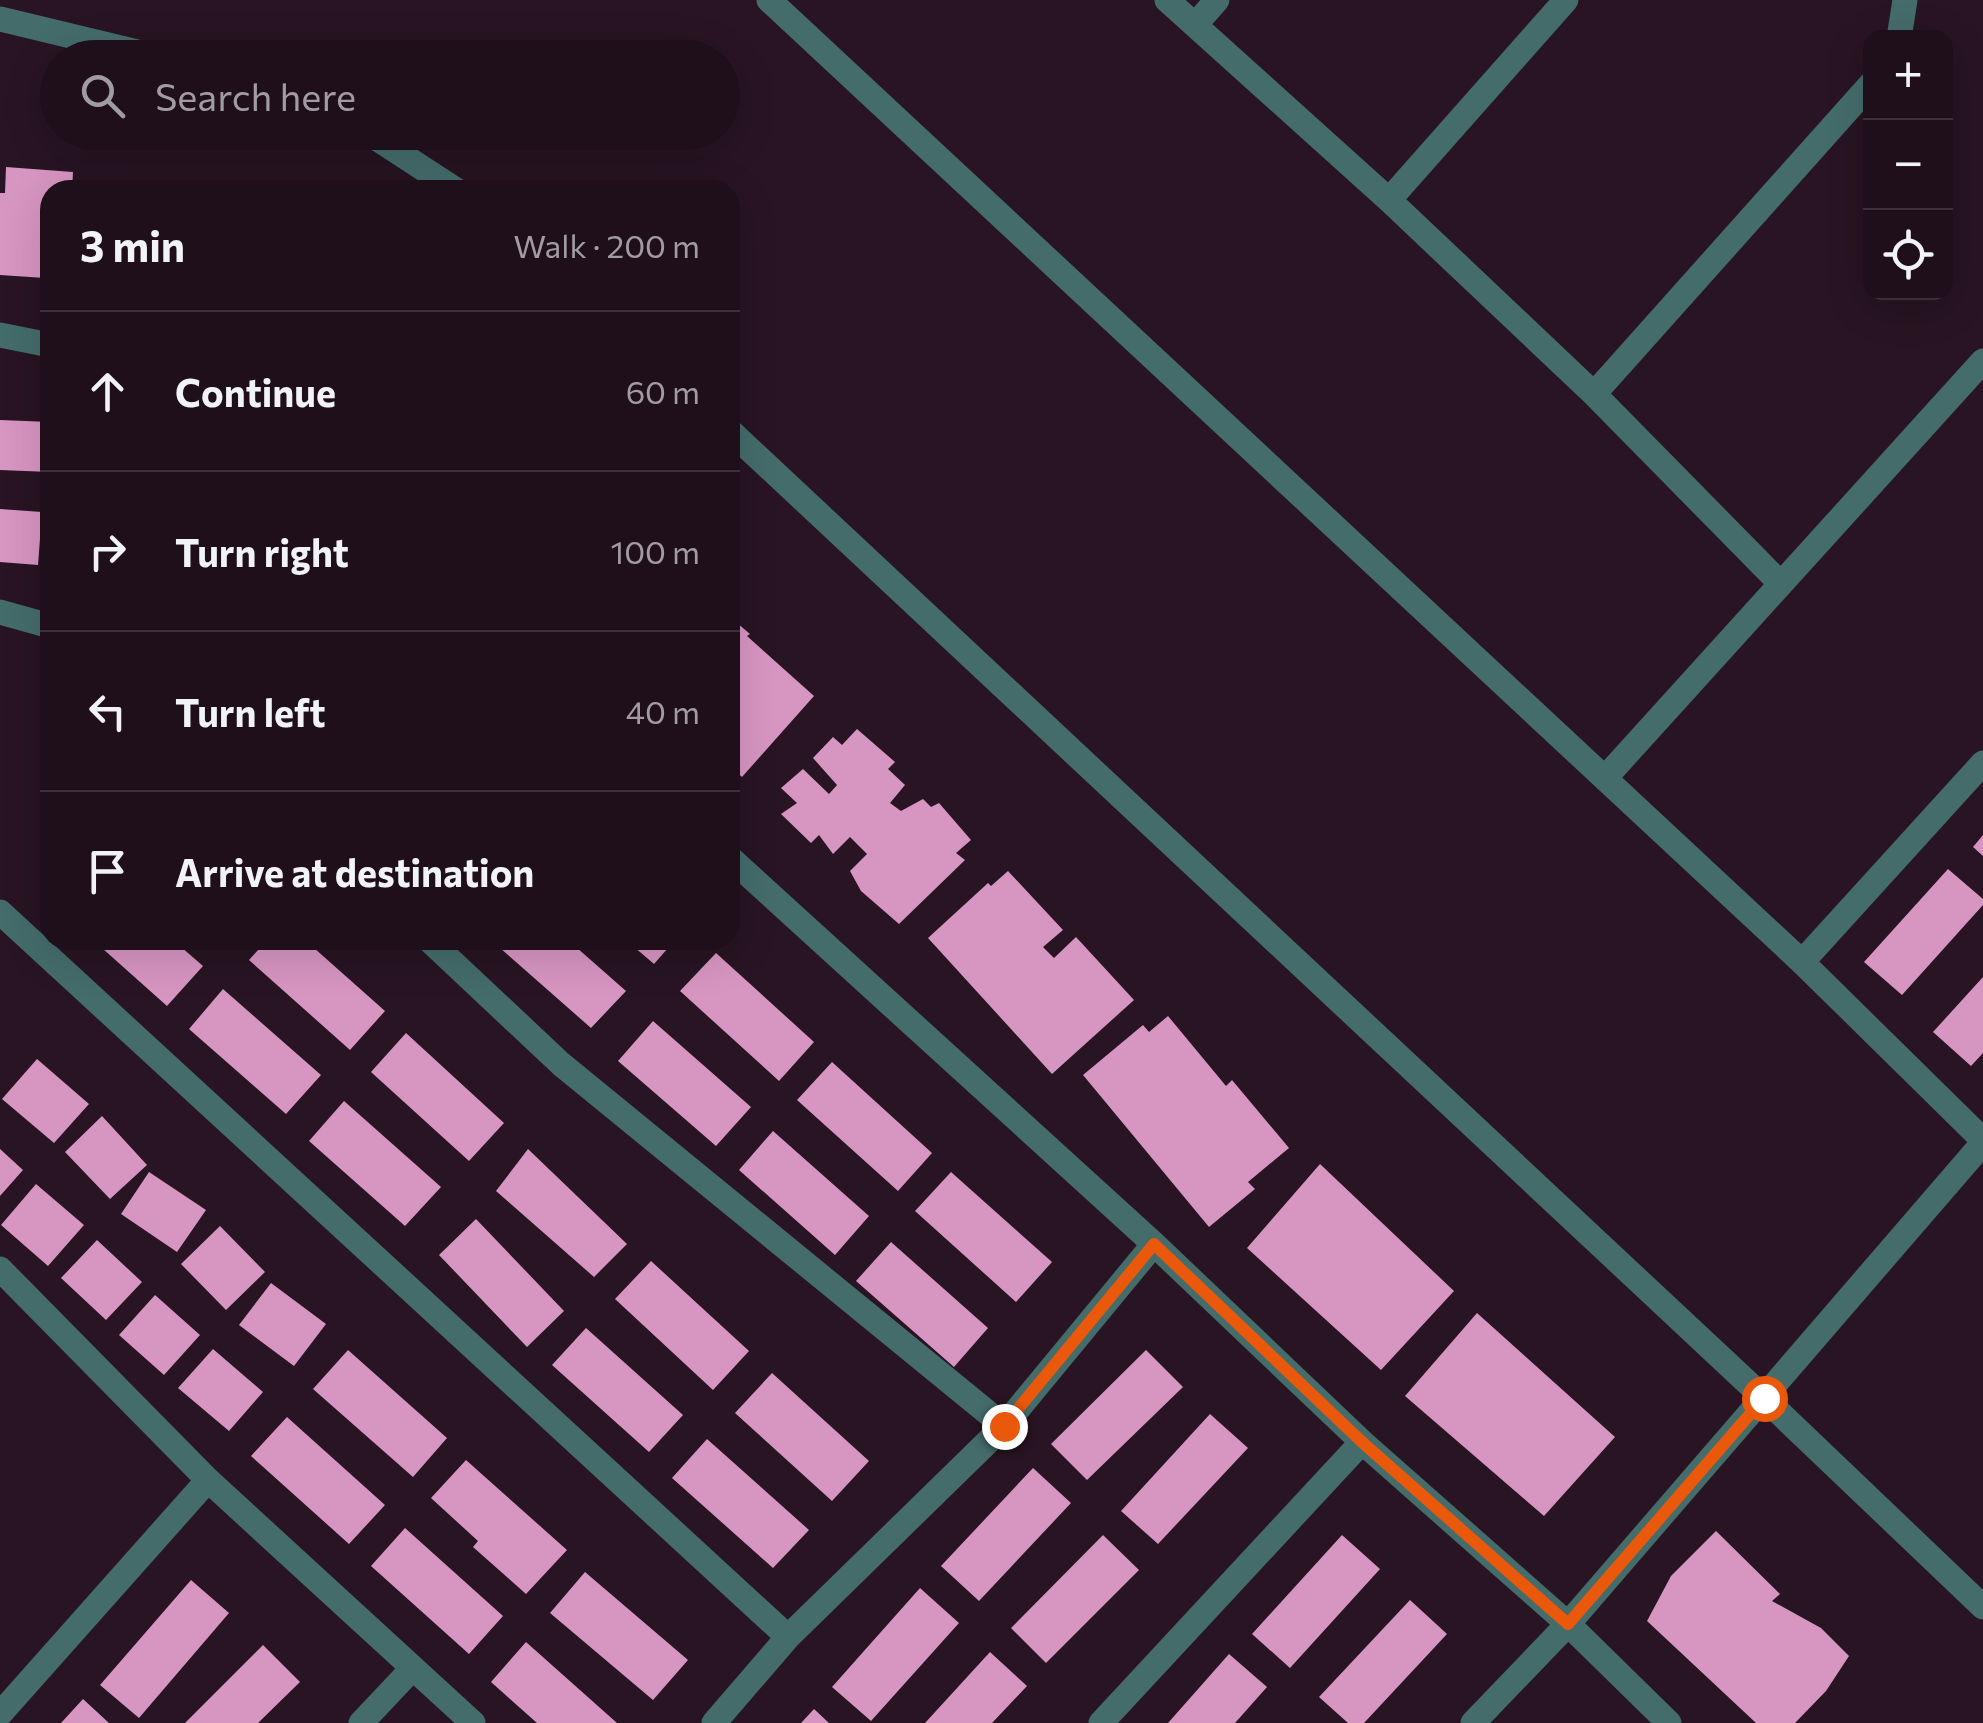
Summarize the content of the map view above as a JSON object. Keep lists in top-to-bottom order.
{
  "page": {
    "map_buttons": ["+", "−"],
    "search": "Search here",
    "heading": ["3 min", "Walk · 200 m"],
    "list": [
      ["Continue", "60 m"],
      ["Turn right", "100 m"],
      ["Turn left", "40 m"],
      "Arrive at destination"
    ]
  }
}
